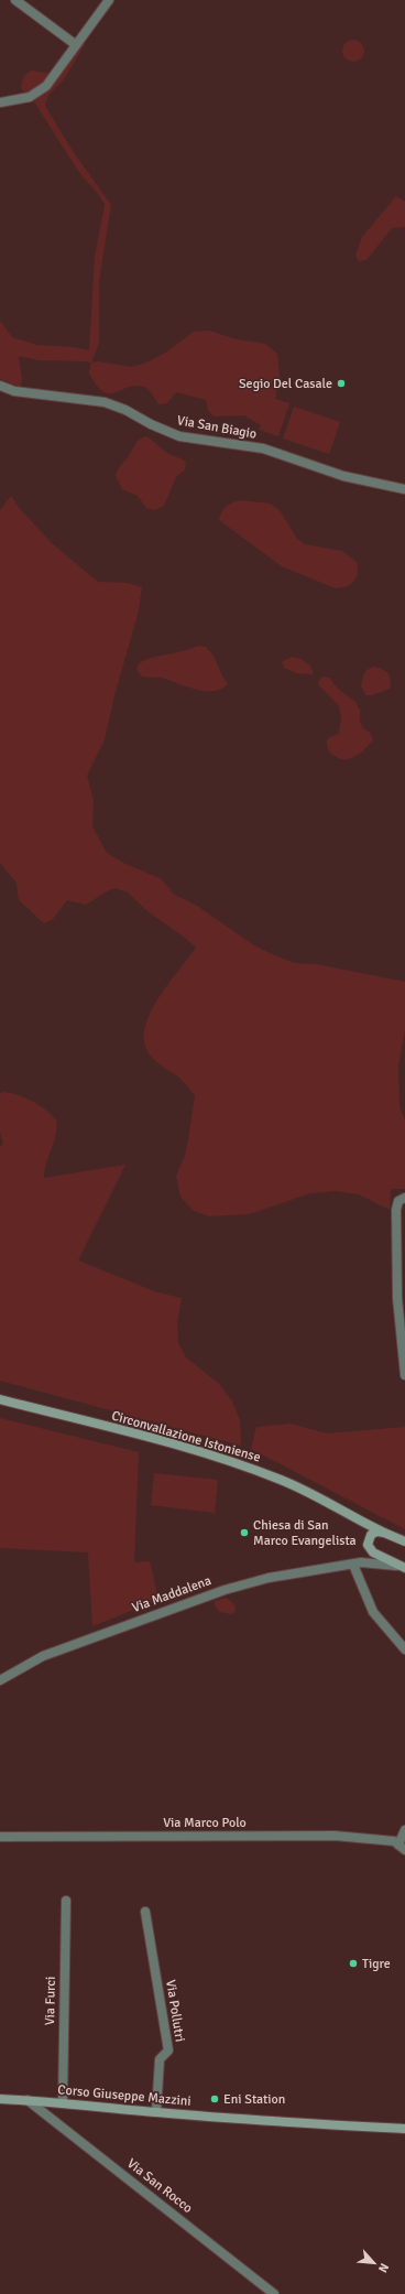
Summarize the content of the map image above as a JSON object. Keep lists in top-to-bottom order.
{
  "streets": {
    "main road": ["Circonvallazione Istoniense", "Corso Giuseppe Mazzini"],
    "street": [
      "Via San Biagio",
      "Via Maddalena",
      "Via Marco Polo",
      "Via Furci",
      "Via Pollutri",
      "Via San Rocco"
    ]
  },
  "crossings": [
    ["Via Furci", "Corso Giuseppe Mazzini"],
    ["Via Pollutri", "Corso Giuseppe Mazzini"],
    ["Corso Giuseppe Mazzini", "Via San Rocco"]
  ],
  "places": [
    "Segio Del Casale",
    "Chiesa di San Marco Evangelista",
    "Tigre",
    "Eni Station"
  ],
  "north": "bottom right"
}
